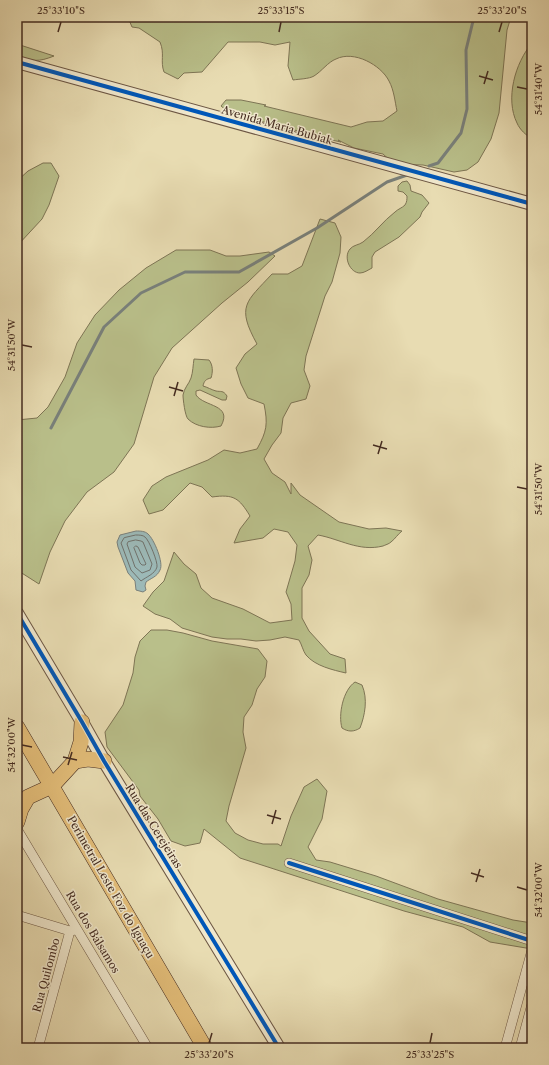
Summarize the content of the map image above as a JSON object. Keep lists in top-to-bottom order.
{
  "streets": {
    "highway": ["Perimetral Leste Foz do Iguaçu"],
    "street": [
      "Avenida Maria Bubiak",
      "Rua das Cerejeiras",
      "Rua dos Bálsamos",
      "Rua Quilombo"
    ]
  },
  "crossings": [
    ["Rua dos Bálsamos", "Rua Quilombo"]
  ],
  "coordinates": [
    "25°33'10\"S",
    "25°33'15\"S",
    "25°33'20\"S",
    "54°31'40\"W",
    "54°31'50\"W",
    "54°32'00\"W",
    "25°33'25\"S"
  ]
}
